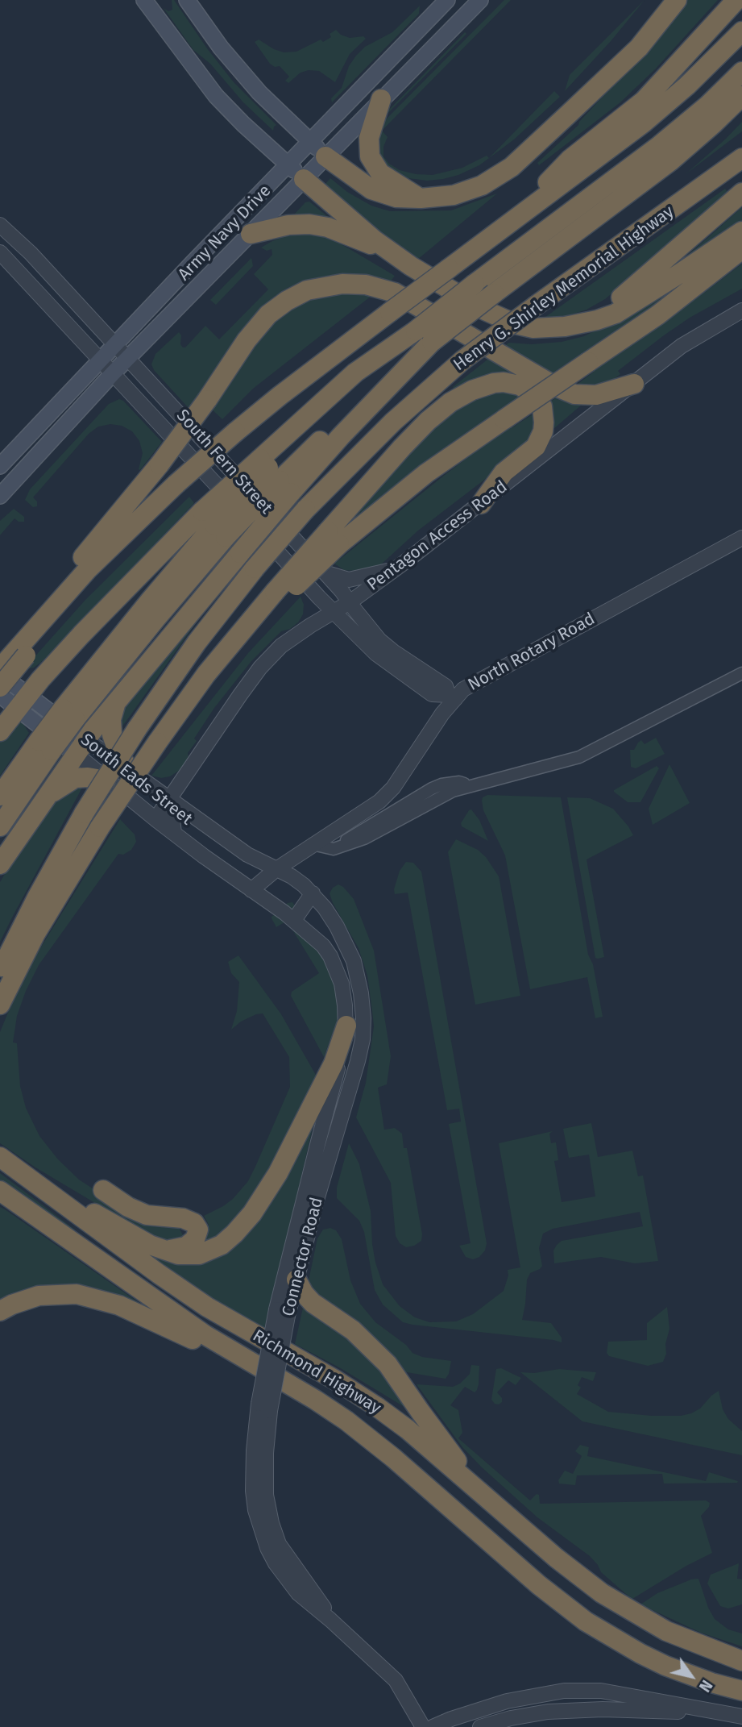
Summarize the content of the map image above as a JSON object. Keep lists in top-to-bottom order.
{
  "streets": {
    "highway": ["Henry G. Shirley Memorial Highway", "Richmond Highway"],
    "main road": ["Army Navy Drive", "South Eads Street"],
    "street": [
      "South Fern Street",
      "Pentagon Access Road",
      "North Rotary Road",
      "Connector Road"
    ]
  },
  "crossings": [
    ["Army Navy Drive", "South Fern Street"],
    ["South Fern Street", "Pentagon Access Road"],
    ["South Fern Street", "North Rotary Road"],
    ["Pentagon Access Road", "South Eads Street"],
    ["North Rotary Road", "South Eads Street"],
    ["North Rotary Road", "Connector Road"],
    ["South Eads Street", "Connector Road"]
  ],
  "north": "bottom right"
}
